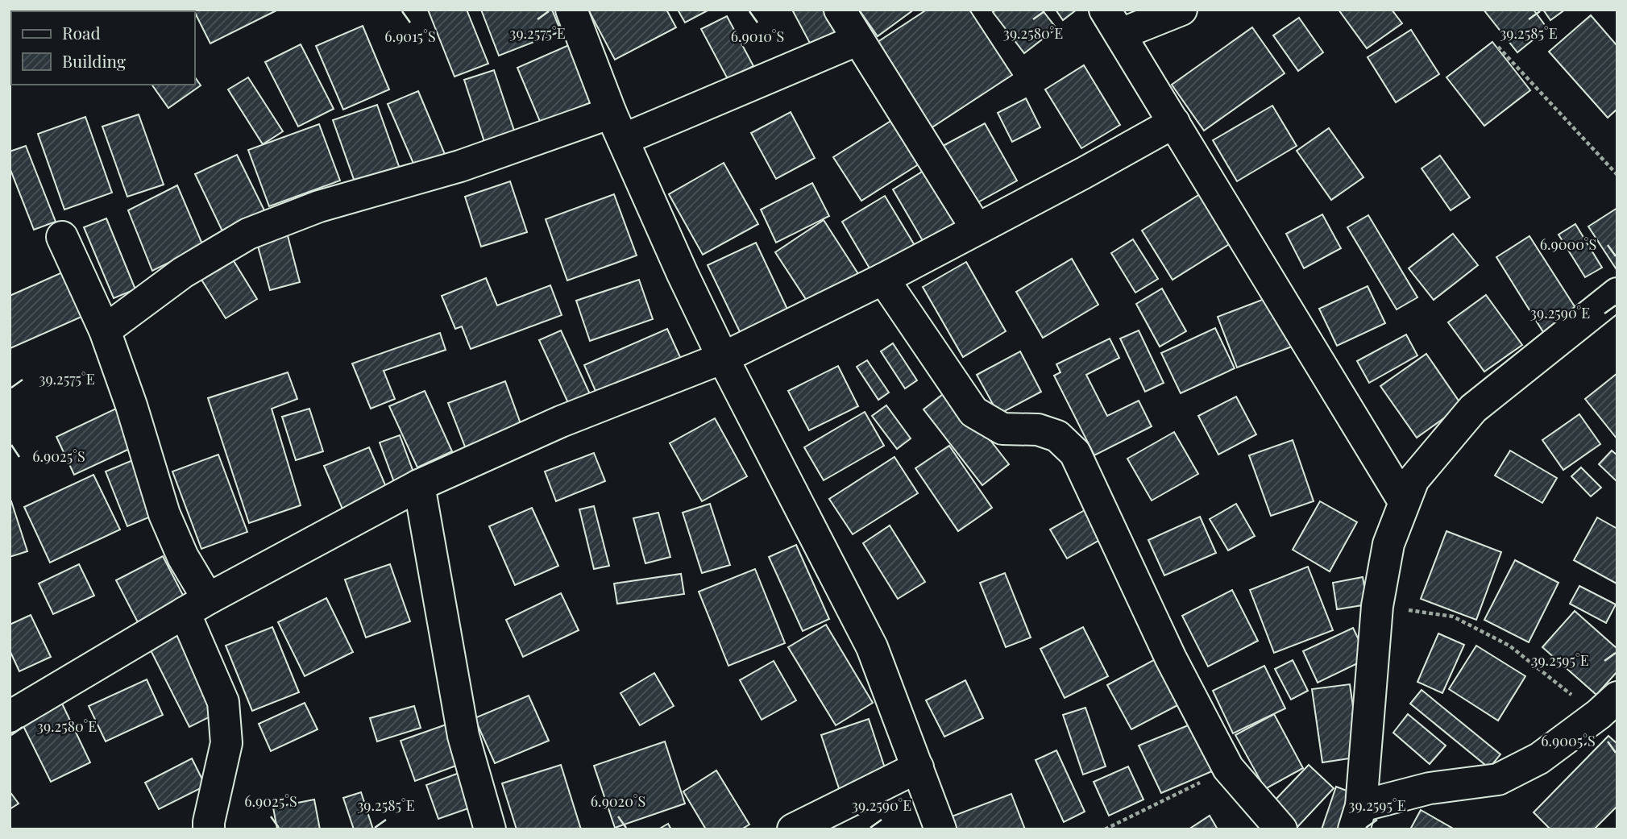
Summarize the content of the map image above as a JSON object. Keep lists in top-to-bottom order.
{
  "legend": ["Road", "Building"],
  "coordinates": [
    "39.2575°E",
    "39.2580°E",
    "39.2585°E",
    "6.9015°S",
    "6.9010°S",
    "6.9000°S",
    "39.2590°E",
    "6.9025°S",
    "39.2595°E",
    "6.9005°S",
    "6.9020°S"
  ]
}
